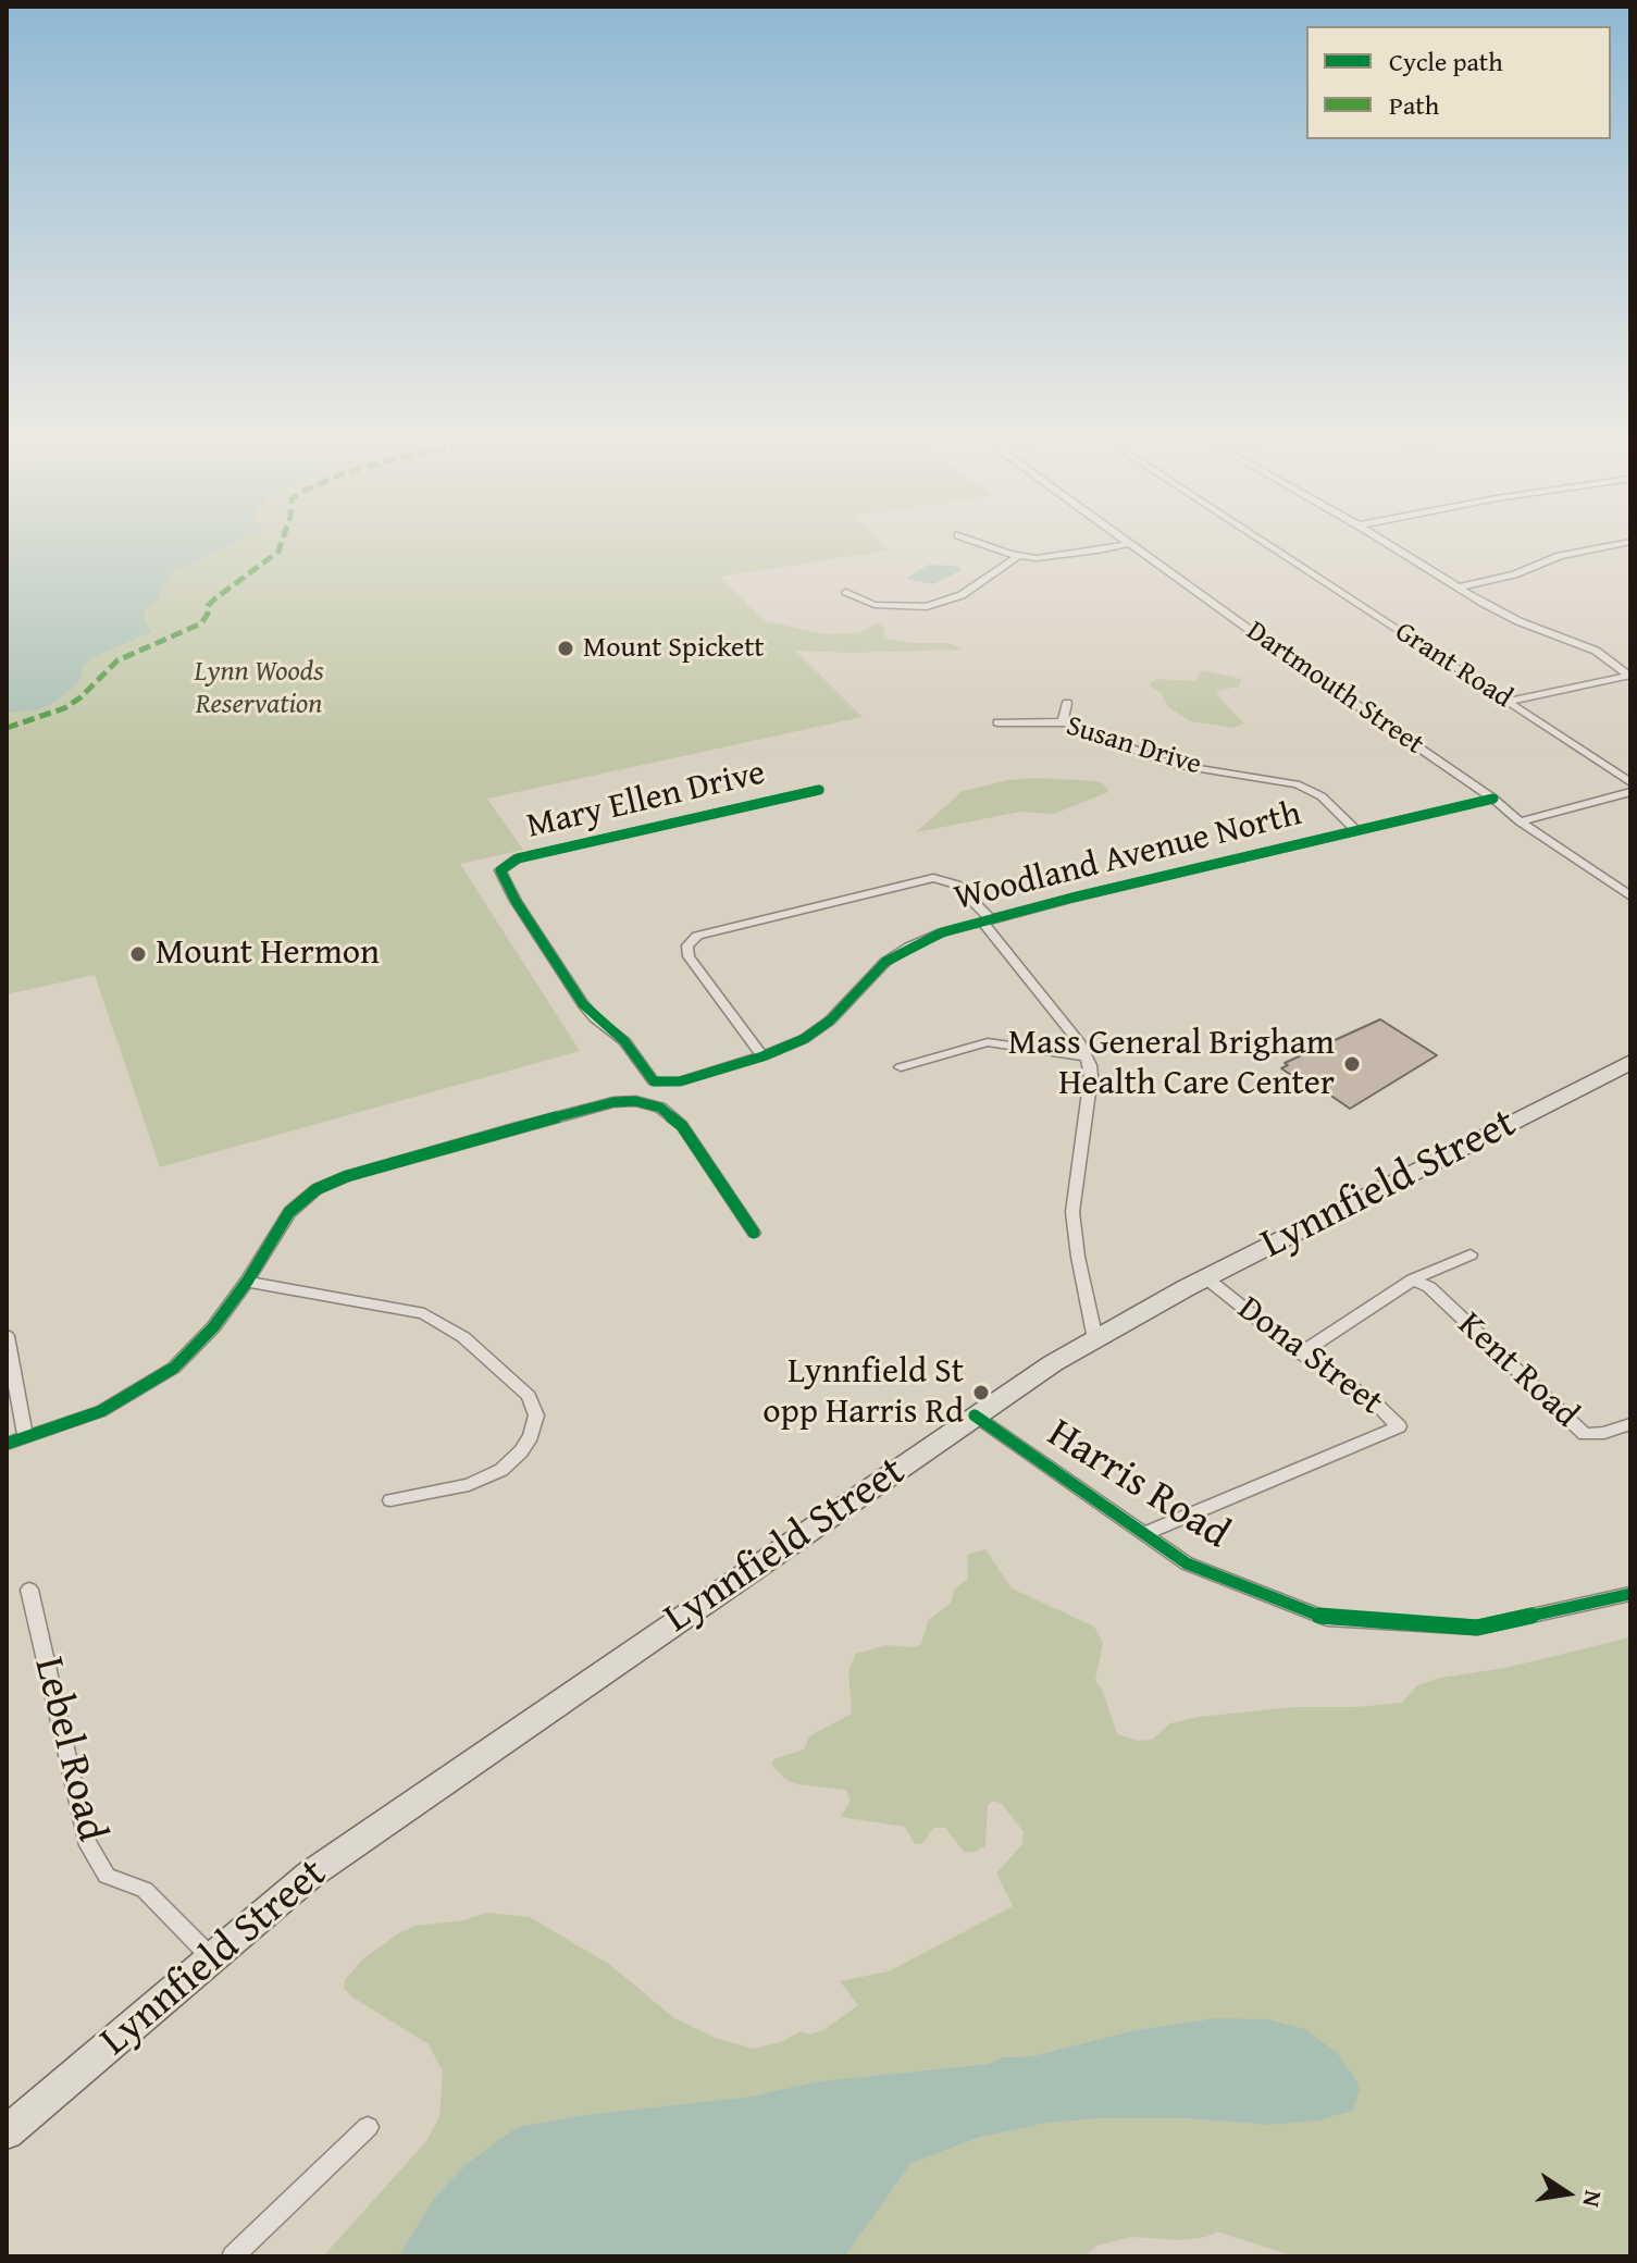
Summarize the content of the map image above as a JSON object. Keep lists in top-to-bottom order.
{
  "streets": {
    "main road": ["Lynnfield Street"],
    "street": [
      "Grant Road",
      "Dartmouth Street",
      "Susan Drive",
      "Mary Ellen Drive",
      "Woodland Avenue North",
      "Dona Street",
      "Kent Road",
      "Harris Road",
      "Lebel Road"
    ]
  },
  "crossings": [
    ["Dartmouth Street", "Woodland Avenue North"],
    ["Susan Drive", "Woodland Avenue North"],
    ["Mary Ellen Drive", "Woodland Avenue North"],
    ["Lynnfield Street", "Dona Street"],
    ["Lynnfield Street", "Harris Road"],
    ["Lynnfield Street", "Lebel Road"],
    ["Dona Street", "Harris Road"]
  ],
  "parks": ["Lynn Woods Reservation"],
  "places": [
    "Mount Spickett",
    "Mount Hermon",
    "Mass General Brigham Health Care Center",
    "Lynnfield St opp Harris Rd"
  ],
  "legend": ["Cycle path", "Path"],
  "north": "right"
}
